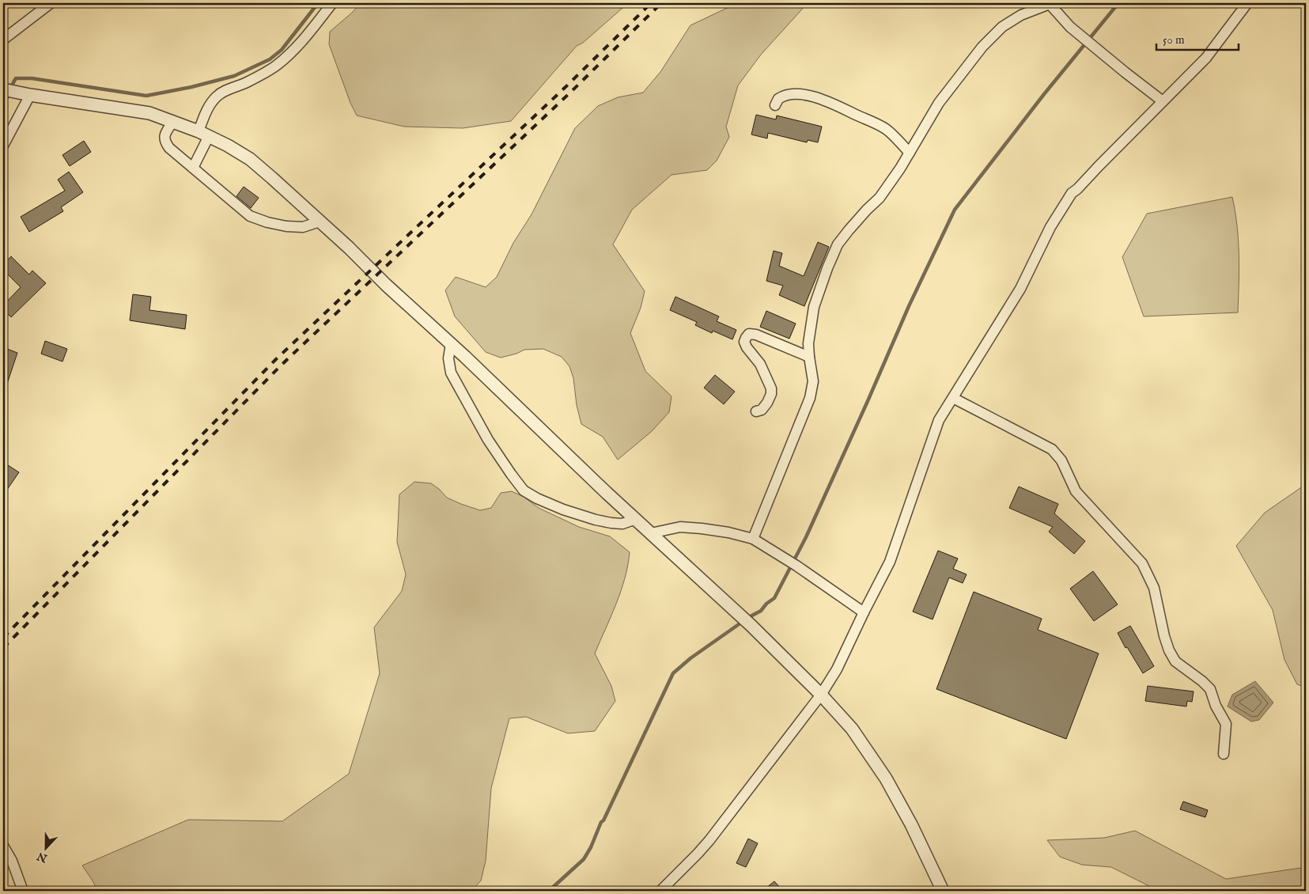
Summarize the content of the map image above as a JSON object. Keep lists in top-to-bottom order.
{
  "scale_bar": "50 m",
  "north": "bottom"
}
